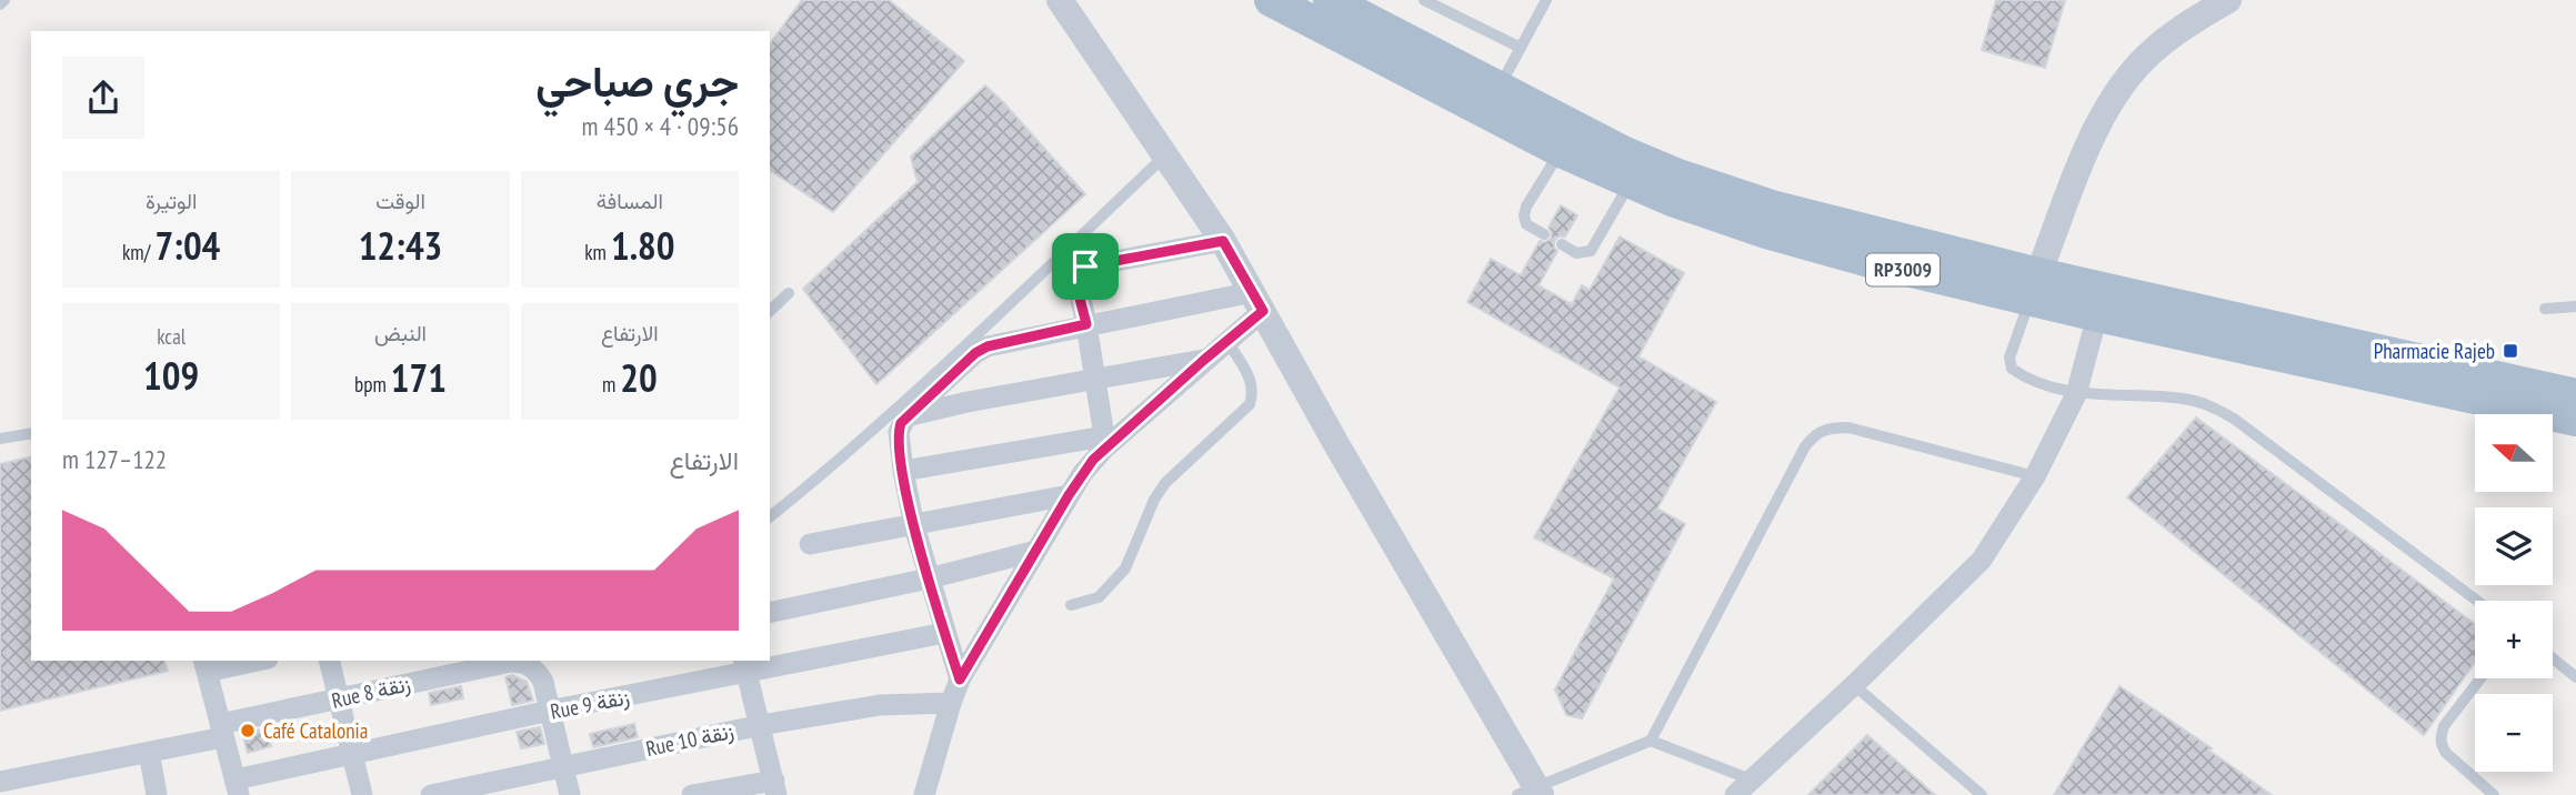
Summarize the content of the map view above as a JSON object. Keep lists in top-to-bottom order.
{
  "streets": {
    "main road": ["RP3009"],
    "street": ["Rue 8 زنقة", "Rue 9 زنقة", "Rue 10 زنقة"]
  },
  "crossings": [
    ["Rue 8 زنقة", "Rue 9 زنقة"]
  ],
  "places": {
    "transit": ["Pharmacie Rajeb"],
    "other": ["Café Catalonia"]
  },
  "north": "left",
  "page": {
    "heading": ["جري صباحي", "09:56 · 4 × 450 m"],
    "stats": [
      ["المسافة", "1.80 km"],
      ["الوقت", "12:43"],
      ["الوتيرة", "7:04 /km"],
      ["الارتفاع", "20 m"],
      ["النبض", "171 bpm"],
      ["kcal", "109"]
    ],
    "map_buttons": ["+", "−"],
    "chart": ["الارتفاع", "122–127 m"]
  }
}
